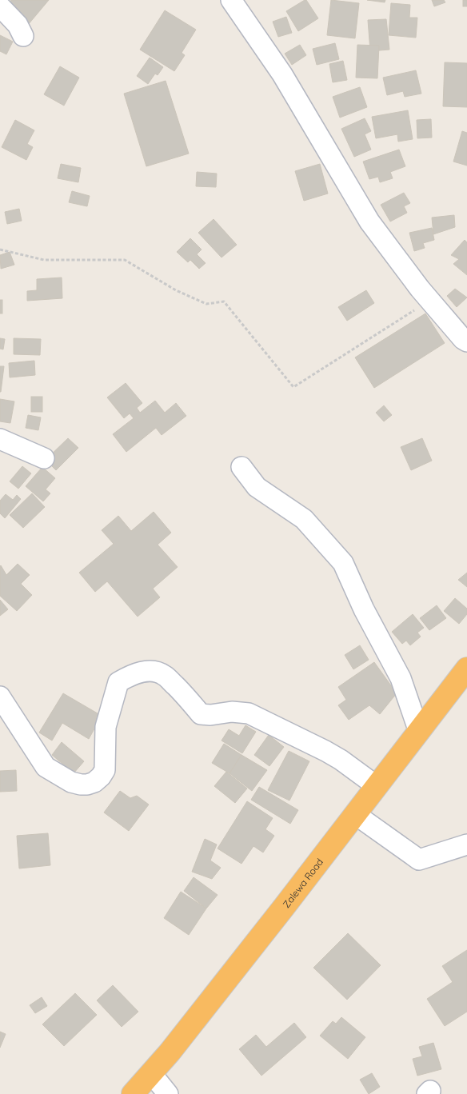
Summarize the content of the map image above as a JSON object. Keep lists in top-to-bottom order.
{
  "streets": {
    "highway": ["Zalewa Road"]
  }
}
